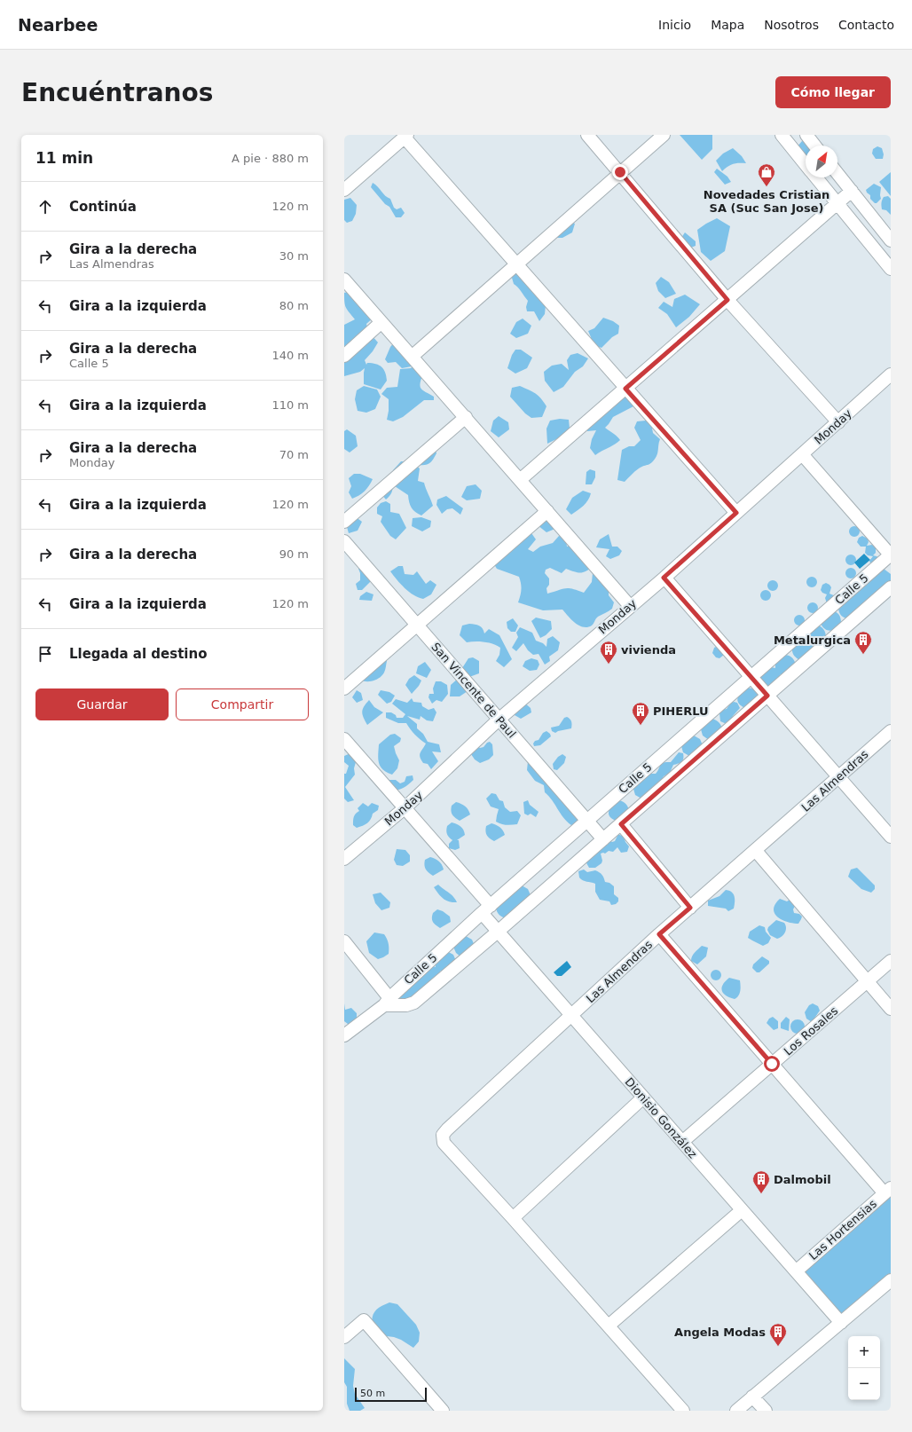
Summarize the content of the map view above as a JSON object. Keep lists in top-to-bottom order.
{
  "streets": {
    "street": [
      "Monday",
      "Calle 5",
      "San Vincente de Paul",
      "Las Almendras",
      "Los Rosales",
      "Dionisio González",
      "Las Hortensias"
    ]
  },
  "crossings": [
    ["Monday", "San Vincente de Paul"],
    ["Monday", "Dionisio González"],
    ["Calle 5", "San Vincente de Paul"],
    ["Calle 5", "Dionisio González"],
    ["Las Almendras", "Dionisio González"],
    ["Los Rosales", "Dionisio González"],
    ["Dionisio González", "Las Hortensias"]
  ],
  "places": {
    "shop": ["Novedades Cristian SA (Suc San Jose)"],
    "building": [
      "Metalurgica",
      "vivienda",
      "PIHERLU",
      "Dalmobil",
      "Angela Modas"
    ]
  },
  "scale_bar": "50 m",
  "north": "top right",
  "page": {
    "header": "Nearbee",
    "nav": [
      "Inicio",
      "Mapa",
      "Nosotros",
      "Contacto"
    ],
    "buttons": [
      "Cómo llegar",
      ["Guardar", "Compartir"]
    ],
    "title": "Encuéntranos",
    "heading": ["11 min", "A pie · 880 m"],
    "list": [
      ["Continúa", "120 m"],
      ["Gira a la derecha", "Las Almendras", "30 m"],
      ["Gira a la izquierda", "80 m"],
      ["Gira a la derecha", "Calle 5", "140 m"],
      ["Gira a la izquierda", "110 m"],
      ["Gira a la derecha", "Monday", "70 m"],
      ["Gira a la izquierda", "120 m"],
      ["Gira a la derecha", "90 m"],
      ["Gira a la izquierda", "120 m"],
      "Llegada al destino"
    ],
    "map_buttons": ["+", "−"],
    "scale": "50 m"
  }
}
